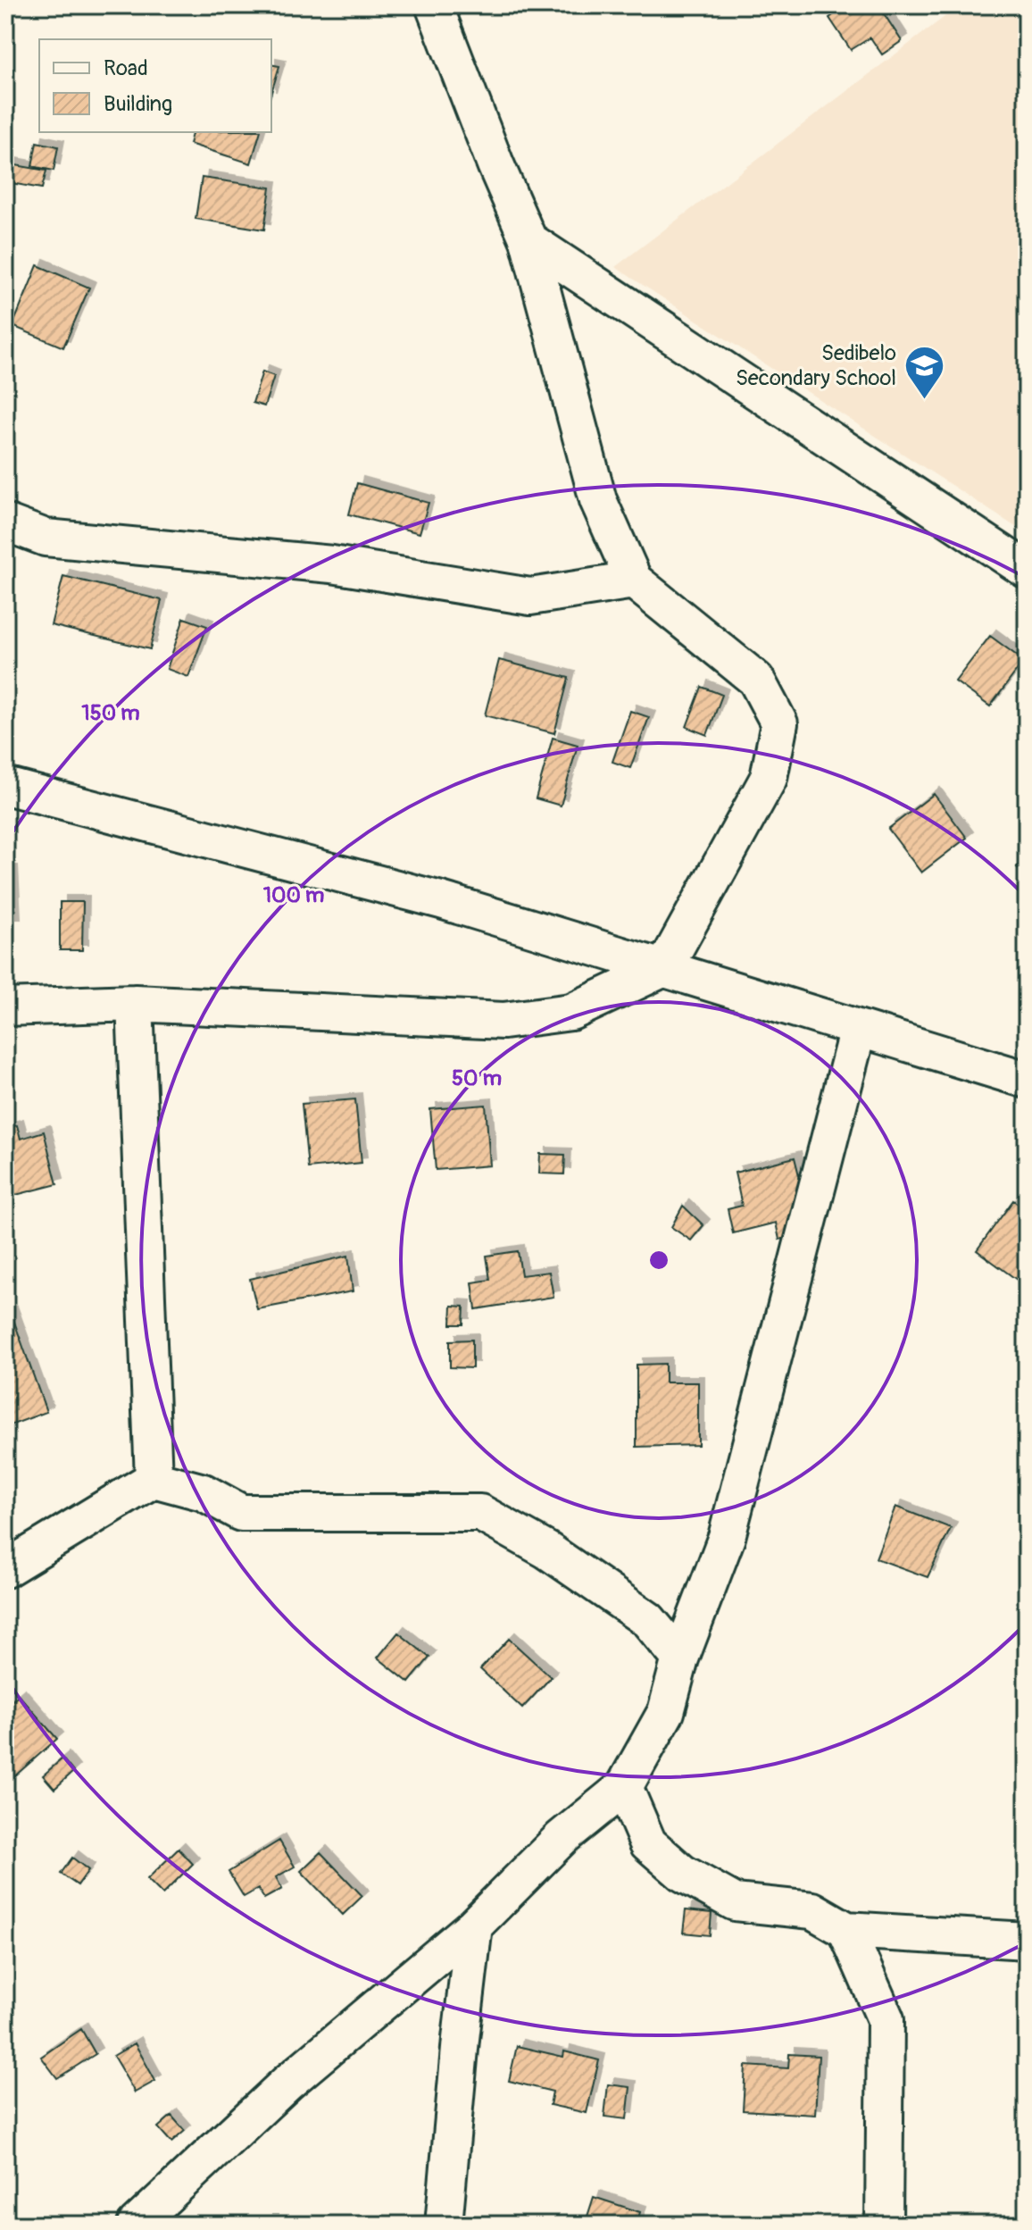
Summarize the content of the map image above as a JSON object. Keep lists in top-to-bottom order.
{
  "places": {
    "school or university": ["Sedibelo Secondary School"]
  },
  "legend": ["Road", "Building"],
  "rings": ["150 m", "100 m", "50 m"]
}
